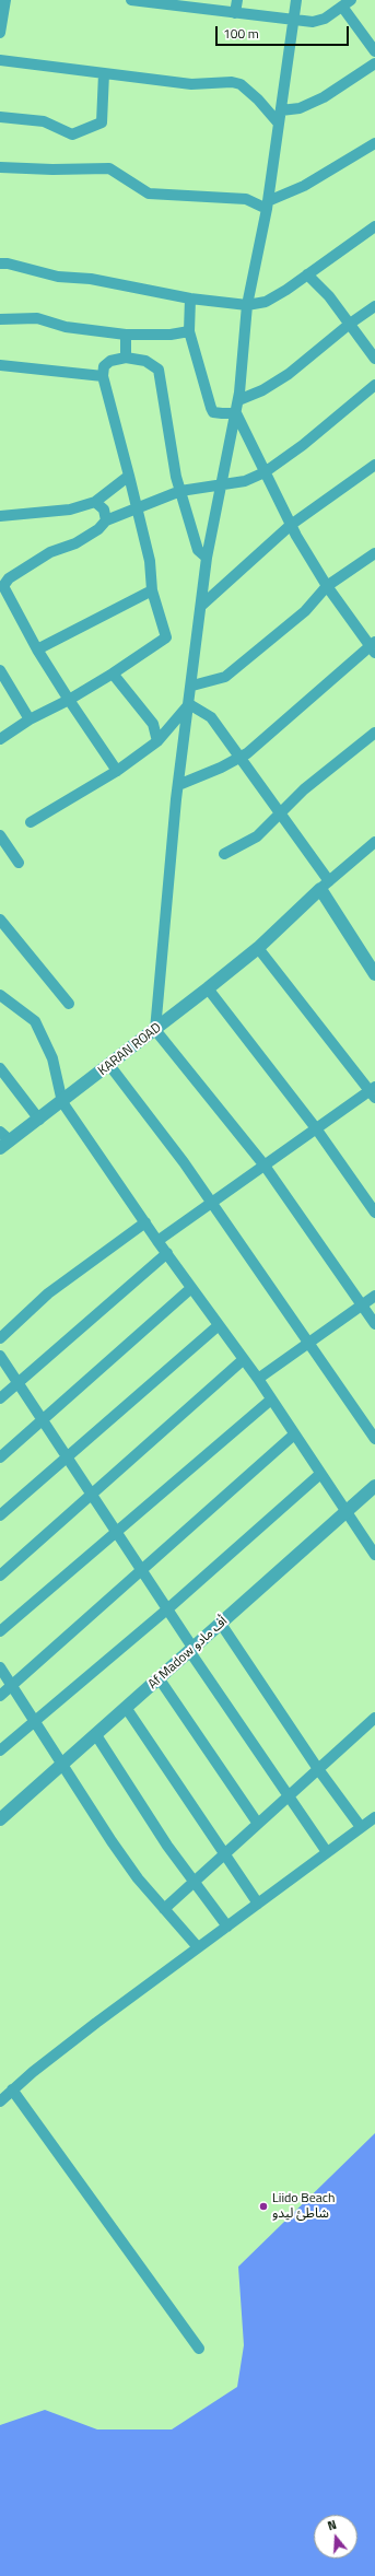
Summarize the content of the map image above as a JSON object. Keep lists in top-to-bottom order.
{
  "streets": {
    "street": ["KARAN ROAD", "Af Madow أف مادو"]
  },
  "places": ["Liido Beach شاطئ ليدو"],
  "scale_bar": "100 m",
  "north": "top"
}
